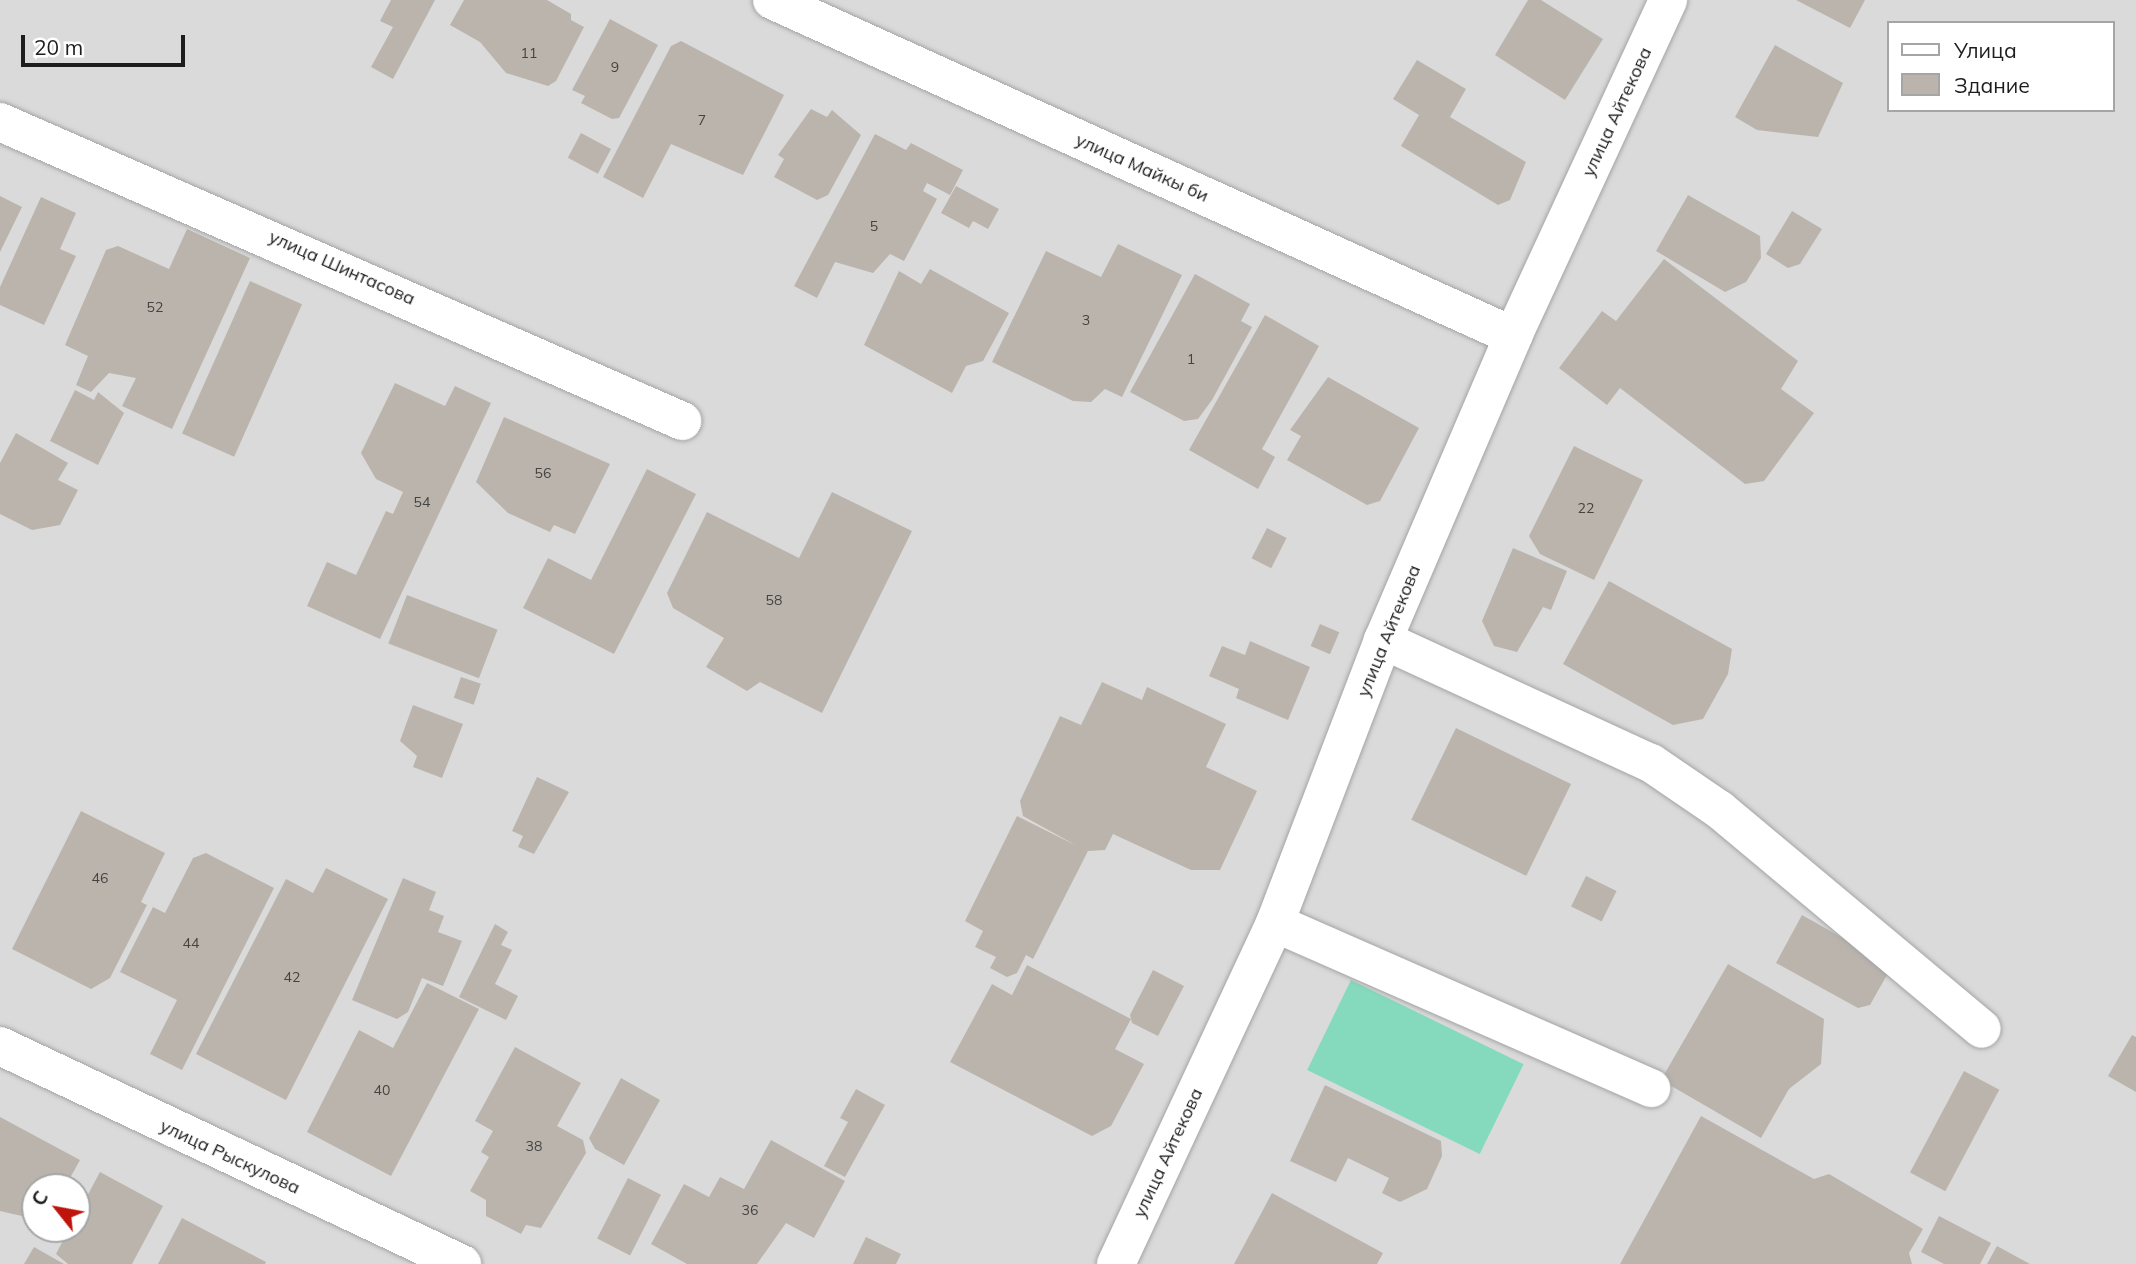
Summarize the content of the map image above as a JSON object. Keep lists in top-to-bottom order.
{
  "streets": {
    "street": [
      "улица Айтекова",
      "улица Майкы би",
      "улица Шинтасова",
      "улица Рыскулова"
    ]
  },
  "crossings": [
    ["улица Айтекова", "улица Майкы би"]
  ],
  "house_numbers": [
    "11",
    "9",
    "7",
    "5",
    "52",
    "3",
    "1",
    "56",
    "54",
    "22",
    "58",
    "46",
    "44",
    "42",
    "40",
    "38",
    "36"
  ],
  "legend": ["Улица", "Здание"],
  "scale_bar": "20 m",
  "north": "top left"
}
